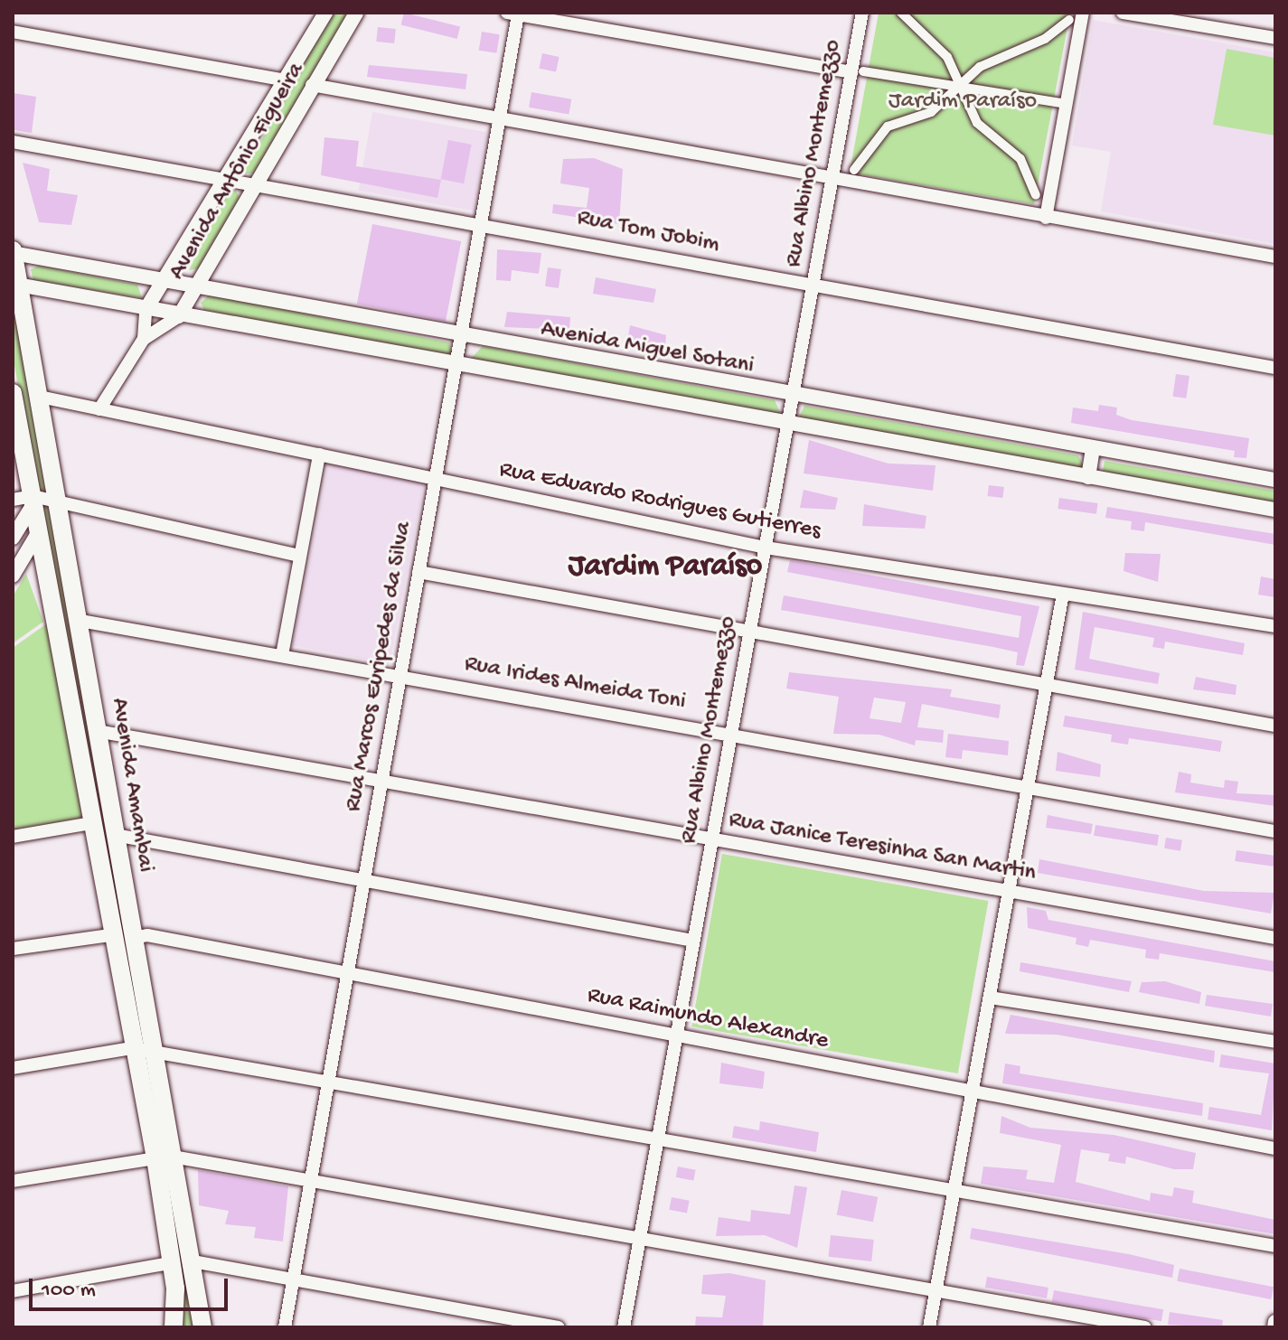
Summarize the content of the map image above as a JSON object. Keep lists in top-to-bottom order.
{
  "streets": {
    "main road": ["Avenida Amambai"],
    "street": [
      "Rua Albino Montemezzo",
      "Avenida Antônio Figueira",
      "Rua Tom Jobim",
      "Avenida Miguel Sotani",
      "Rua Eduardo Rodrigues Gutierres",
      "Rua Marcos Euripedes da Silva",
      "Rua Irides Almeida Toni",
      "Rua Janice Teresinha San Martin",
      "Rua Raimundo Alexandre"
    ]
  },
  "crossings": [
    ["Rua Albino Montemezzo", "Rua Tom Jobim"],
    ["Rua Albino Montemezzo", "Avenida Miguel Sotani"],
    ["Rua Albino Montemezzo", "Rua Eduardo Rodrigues Gutierres"],
    ["Rua Albino Montemezzo", "Rua Irides Almeida Toni"],
    ["Rua Albino Montemezzo", "Rua Janice Teresinha San Martin"],
    ["Rua Albino Montemezzo", "Rua Raimundo Alexandre"],
    ["Avenida Antônio Figueira", "Rua Tom Jobim"],
    ["Avenida Antônio Figueira", "Avenida Miguel Sotani"],
    ["Avenida Antônio Figueira", "Rua Eduardo Rodrigues Gutierres"],
    ["Rua Tom Jobim", "Rua Marcos Euripedes da Silva"],
    ["Avenida Miguel Sotani", "Rua Marcos Euripedes da Silva"],
    ["Avenida Miguel Sotani", "Avenida Amambai"],
    ["Rua Eduardo Rodrigues Gutierres", "Rua Marcos Euripedes da Silva"],
    ["Rua Eduardo Rodrigues Gutierres", "Avenida Amambai"],
    ["Rua Marcos Euripedes da Silva", "Rua Irides Almeida Toni"],
    ["Rua Marcos Euripedes da Silva", "Rua Janice Teresinha San Martin"],
    ["Rua Marcos Euripedes da Silva", "Rua Raimundo Alexandre"],
    ["Rua Irides Almeida Toni", "Avenida Amambai"],
    ["Avenida Amambai", "Rua Janice Teresinha San Martin"],
    ["Avenida Amambai", "Rua Raimundo Alexandre"]
  ],
  "districts": ["Jardim Paraíso"],
  "parks": ["Jardim Paraíso"],
  "scale_bar": "100 m"
}
